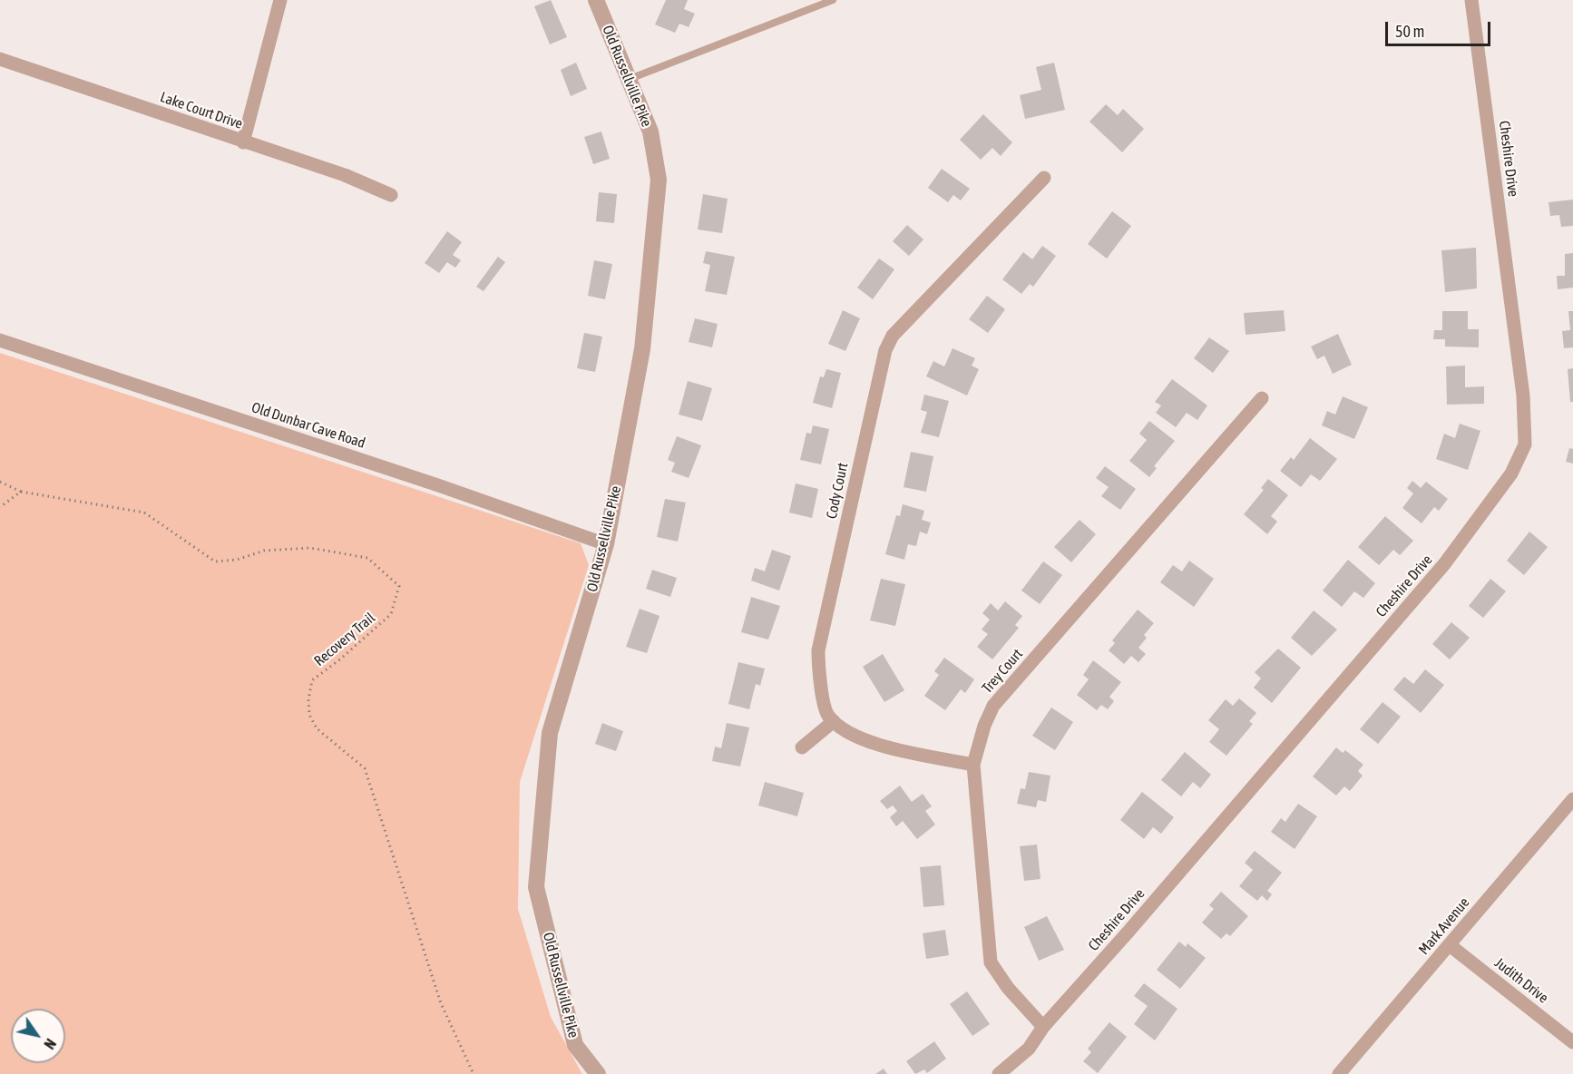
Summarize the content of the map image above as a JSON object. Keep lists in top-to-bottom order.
{
  "streets": {
    "street": [
      "Old Russellville Pike",
      "Lake Court Drive",
      "Cheshire Drive",
      "Old Dunbar Cave Road",
      "Cody Court",
      "Trey Court",
      "Mark Avenue",
      "Judith Drive"
    ],
    "path": ["Recovery Trail"]
  },
  "crossings": [
    ["Old Russellville Pike", "Old Dunbar Cave Road"],
    ["Cheshire Drive", "Trey Court"],
    ["Mark Avenue", "Judith Drive"]
  ],
  "scale_bar": "50 m",
  "north": "bottom right"
}
